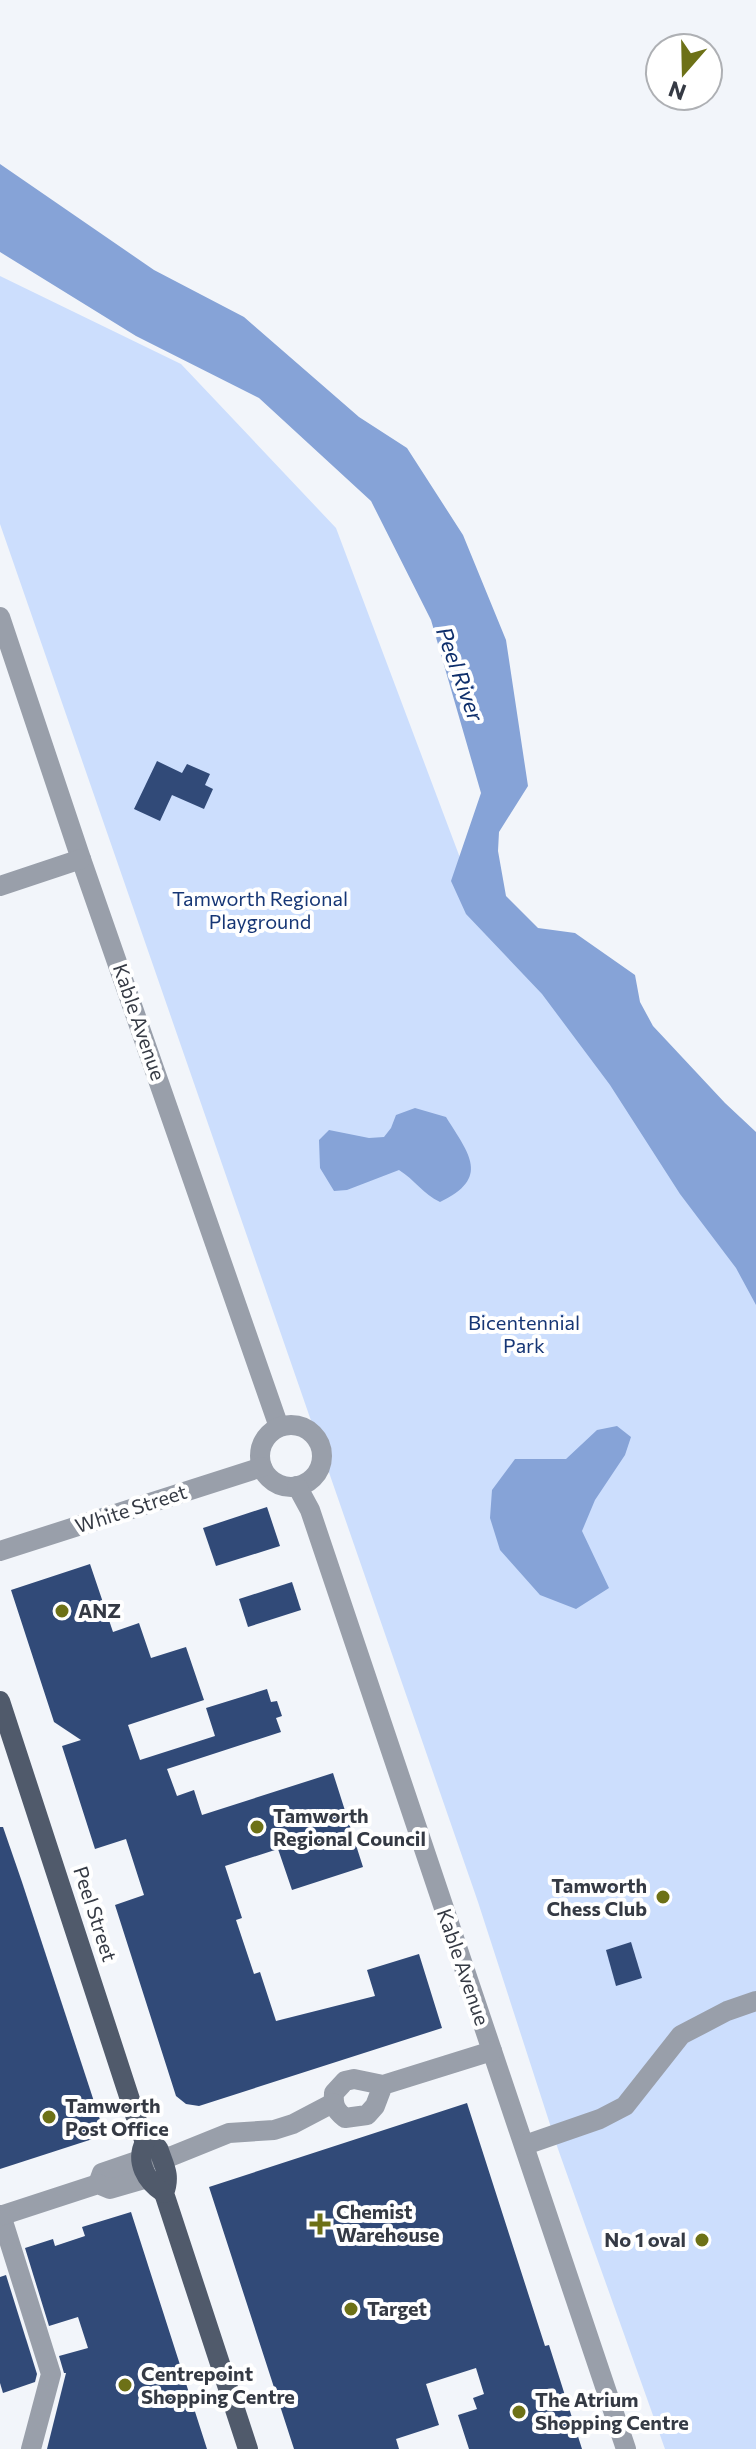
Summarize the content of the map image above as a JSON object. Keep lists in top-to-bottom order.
{
  "streets": {
    "main road": ["Peel Street"],
    "street": ["Kable Avenue", "White Street"]
  },
  "crossings": [
    ["Kable Avenue", "White Street"]
  ],
  "water": ["Peel River"],
  "parks": ["Tamworth Regional Playground", "Bicentennial Park"],
  "places": {
    "other": [
      "ANZ",
      "Tamworth Regional Council",
      "Tamworth Chess Club",
      "Tamworth Post Office",
      "No 1 oval",
      "Target",
      "Centrepoint Shopping Centre",
      "The Atrium Shopping Centre"
    ],
    "health": ["Chemist Warehouse"]
  },
  "north": "bottom"
}
